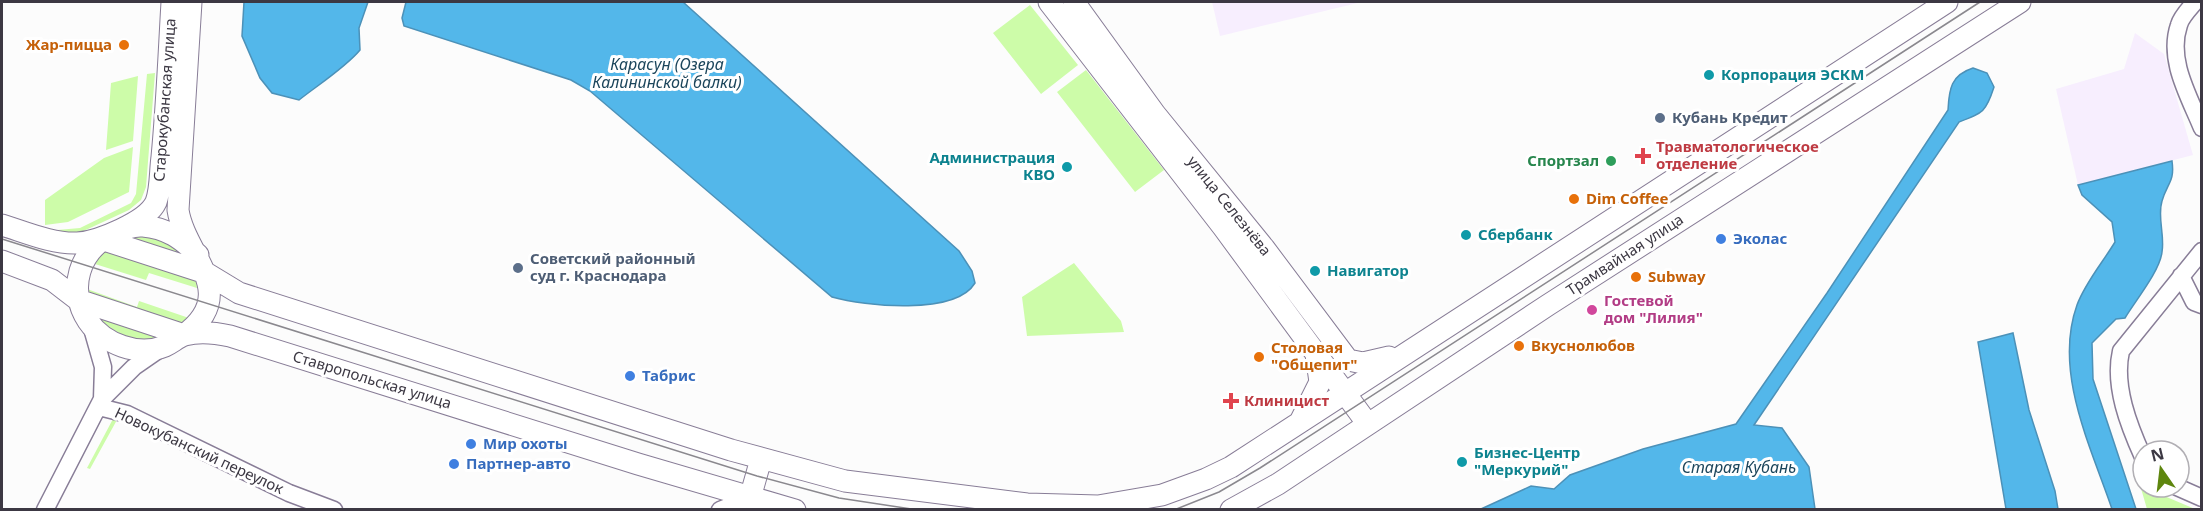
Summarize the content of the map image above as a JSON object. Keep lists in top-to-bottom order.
{
  "streets": {
    "main road": [
      "Старокубанская улица",
      "улица Селезнёва",
      "Трамвайная улица",
      "Ставропольская улица"
    ],
    "street": ["Новокубанский переулок"]
  },
  "crossings": [
    ["Старокубанская улица", "Ставропольская улица"],
    ["улица Селезнёва", "Трамвайная улица"]
  ],
  "water": ["Карасун (Озера Калининской балки)", "Старая Кубань"],
  "places": {
    "other": [
      "Жар-пицца",
      "Корпорация ЭСКМ",
      "Кубань Кредит",
      "Спортзал",
      "Администрация КВО",
      "Dim Coffee",
      "Сбербанк",
      "Эколас",
      "Советский районный суд г. Краснодара",
      "Навигатор",
      "Subway",
      "Гостевой дом \"Лилия\"",
      "Вкуснолюбов",
      "Столовая \"Общепит\"",
      "Табрис",
      "Мир охоты",
      "Бизнес-Центр \"Меркурий\"",
      "Партнер-авто"
    ],
    "health": ["Травматологическое отделение", "Клиницист"]
  },
  "north": "top"
}
